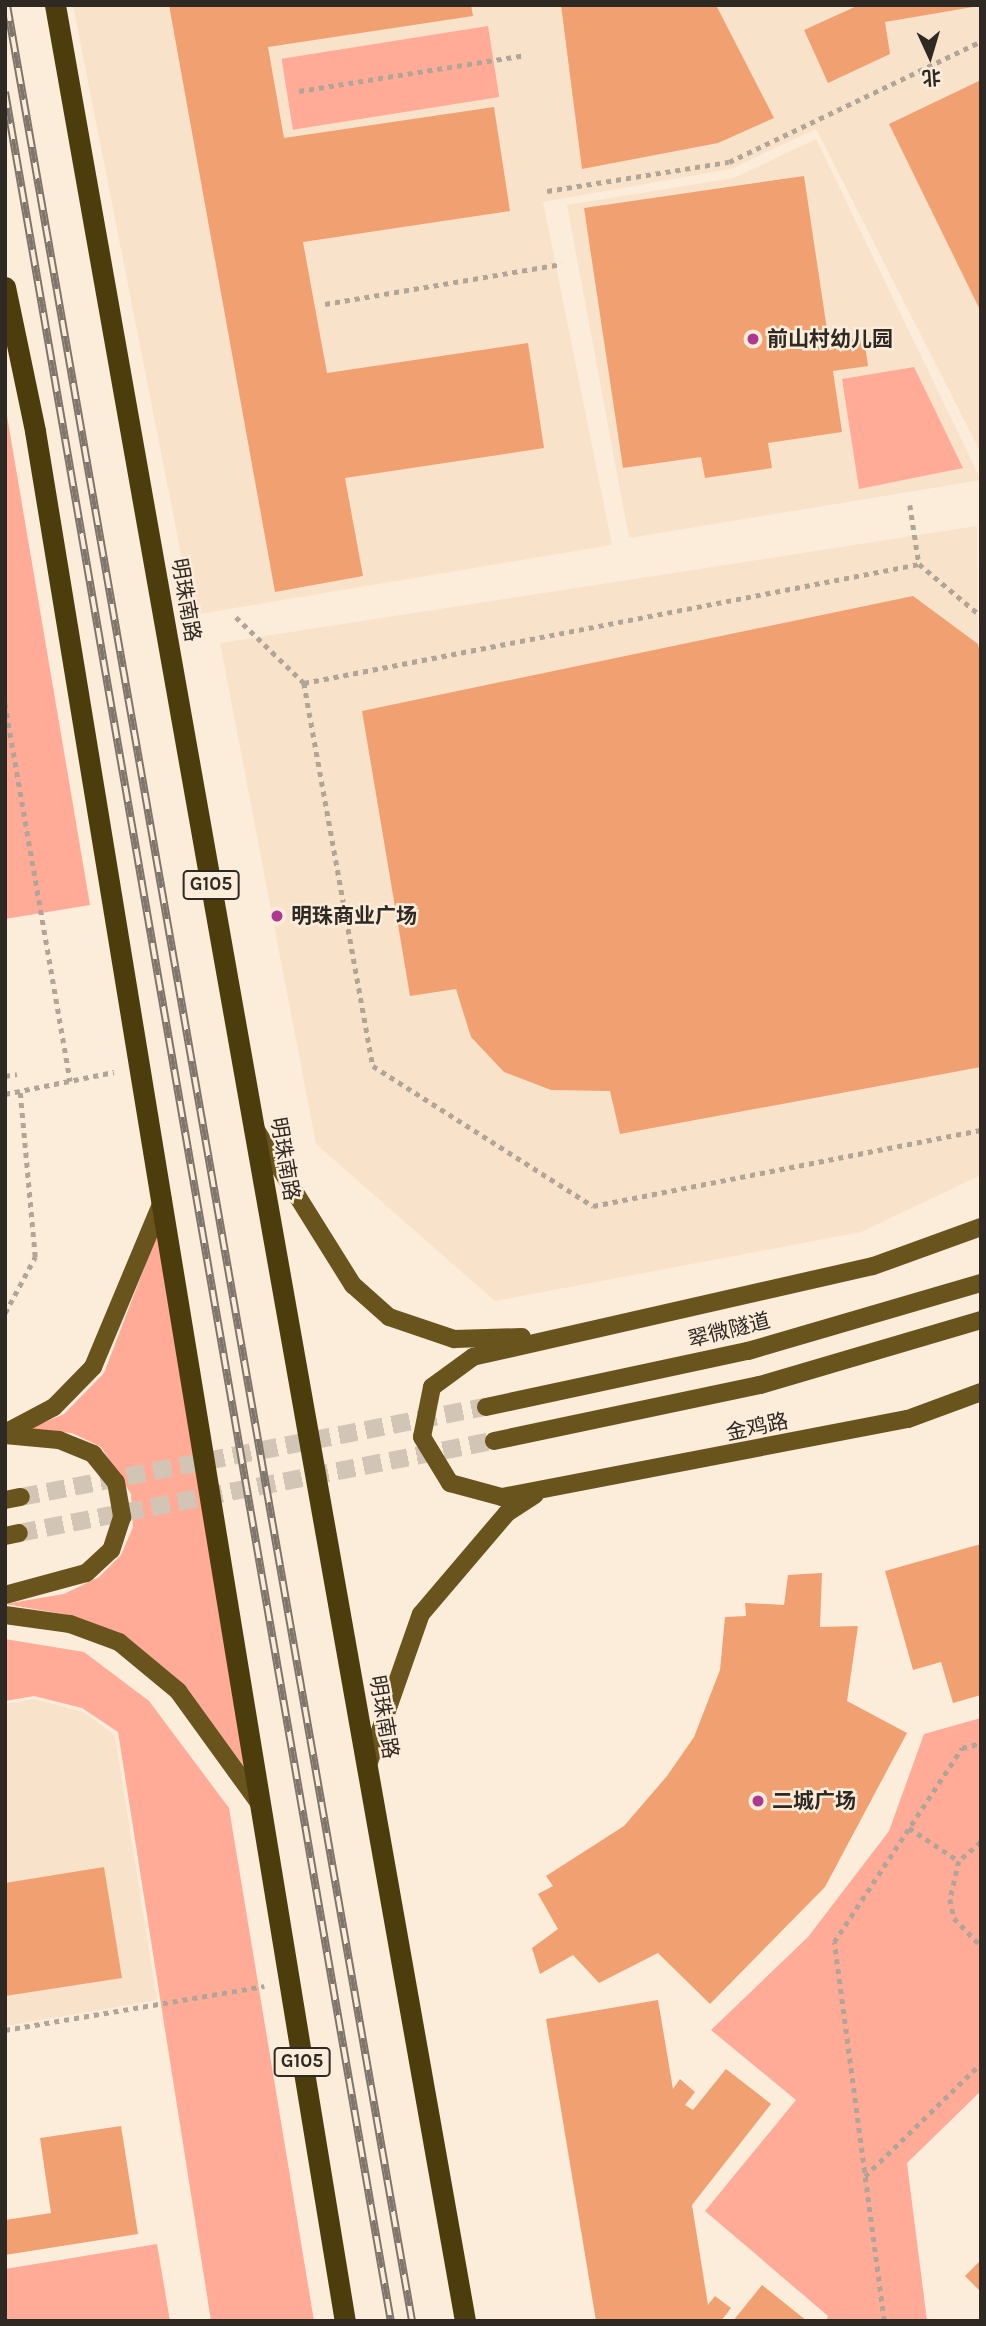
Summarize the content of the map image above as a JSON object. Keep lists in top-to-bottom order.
{
  "streets": {
    "highway": ["明珠南路", "G105"],
    "main road": ["翠微隧道", "金鸡路"]
  },
  "places": ["前山村幼儿园", "明珠商业广场", "二城广场"],
  "north": "bottom"
}
